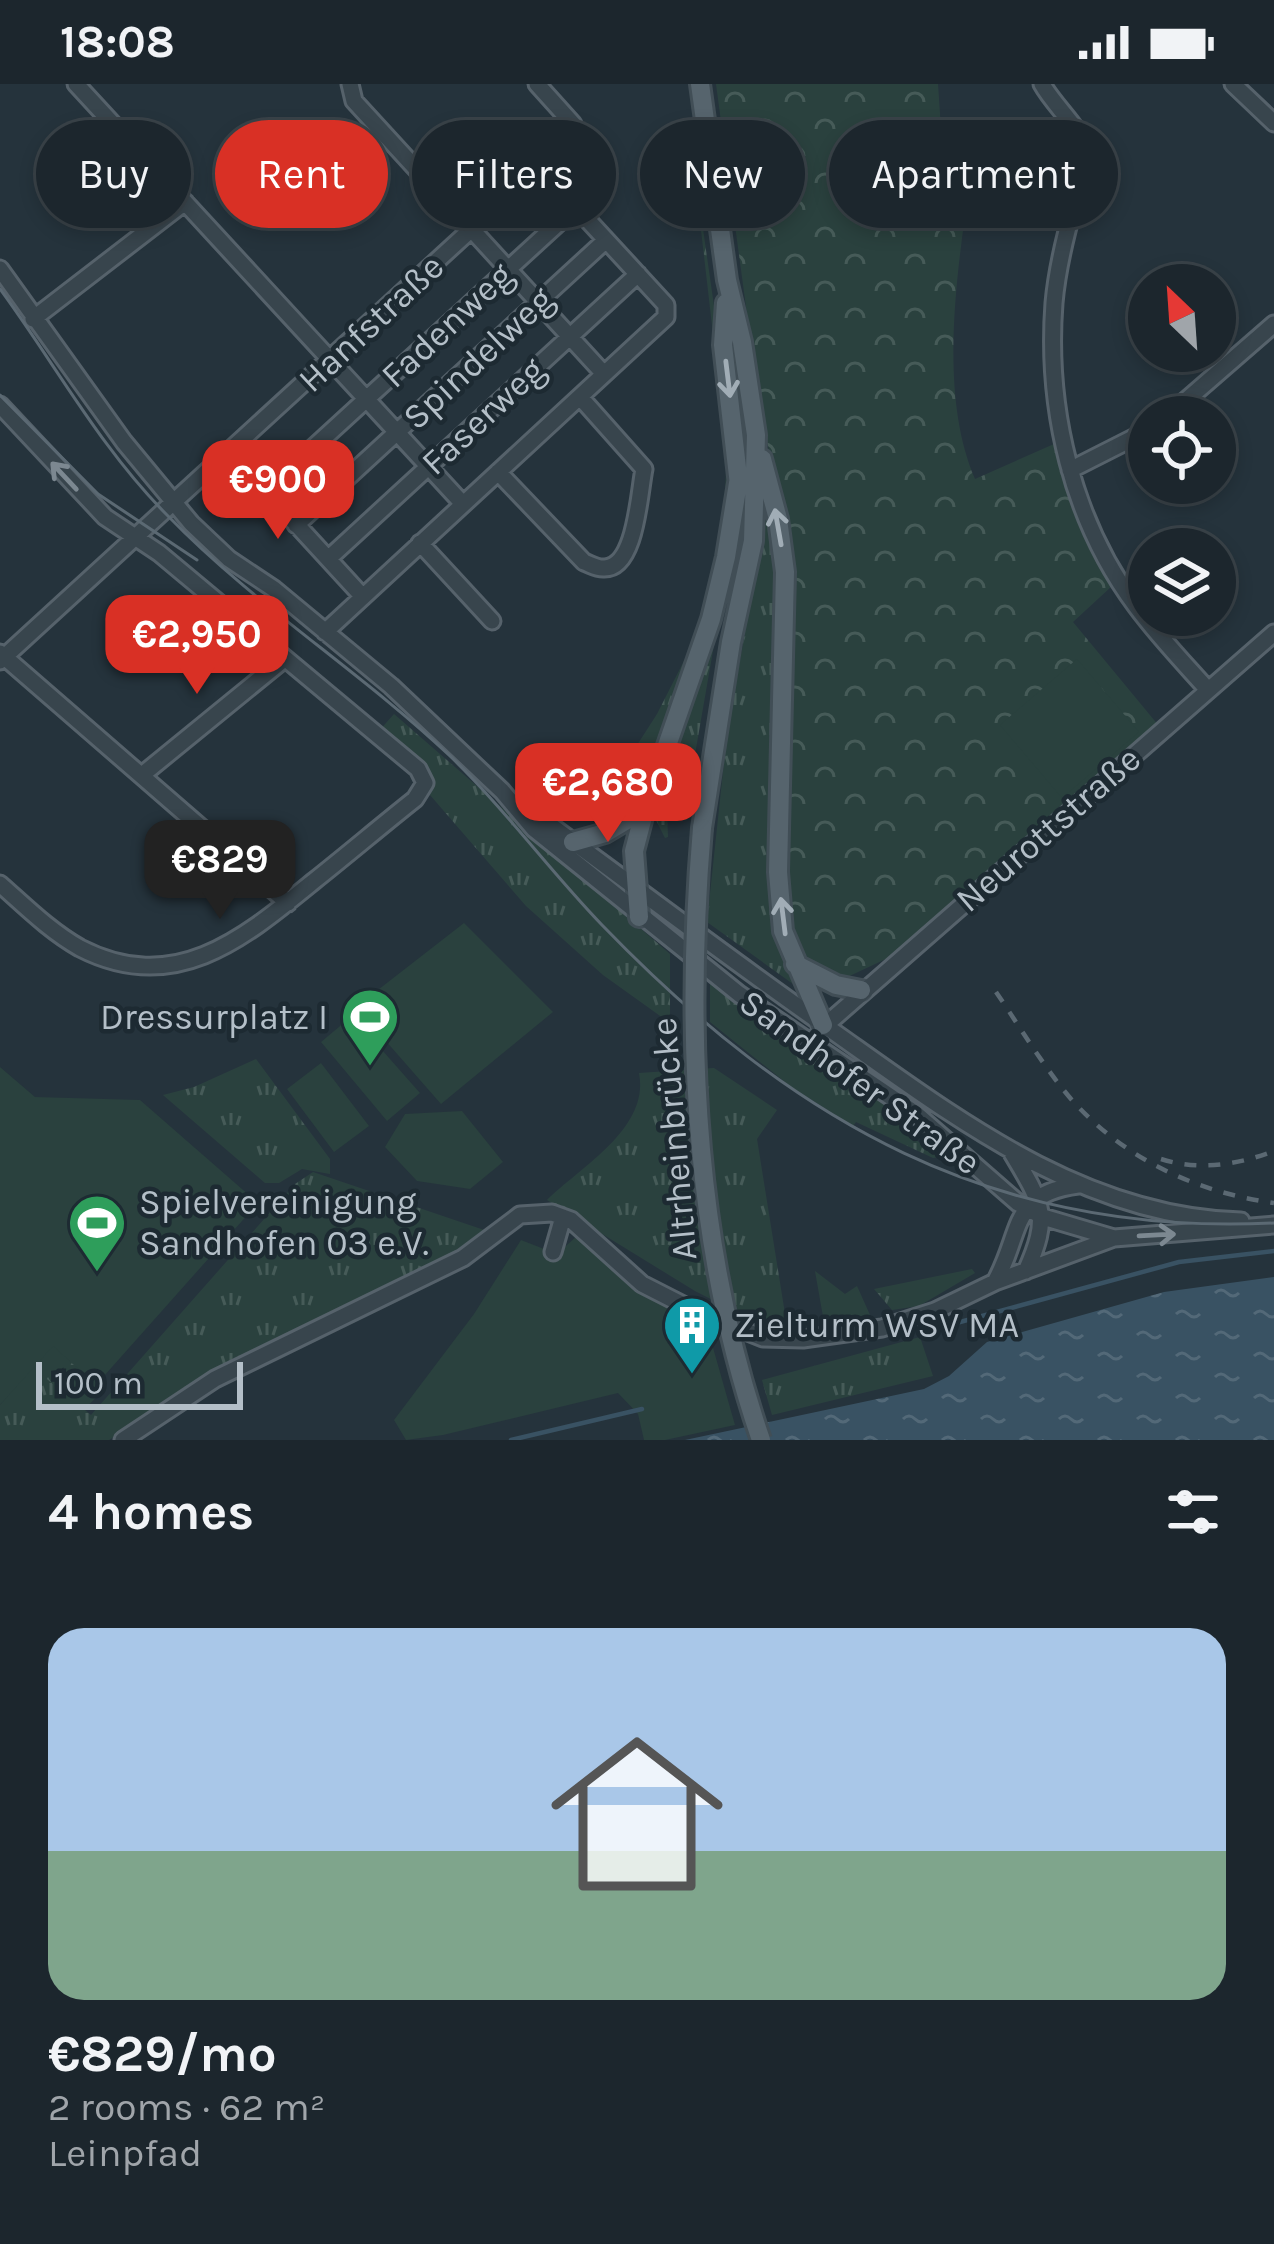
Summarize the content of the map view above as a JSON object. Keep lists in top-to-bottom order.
{
  "streets": {
    "main road": ["Altrheinbrücke"],
    "street": [
      "Hanfstraße",
      "Fadenweg",
      "Spindelweg",
      "Faserweg",
      "Neurottstraße",
      "Sandhofer Straße"
    ]
  },
  "crossings": [
    ["Hanfstraße", "Sandhofer Straße"],
    ["Neurottstraße", "Sandhofer Straße"]
  ],
  "places": {
    "sports": ["Dressurplatz I", "Spielvereinigung Sandhofen 03 e.V."],
    "building": ["Zielturm WSV MA"]
  },
  "scale_bar": "100 m",
  "north": "top left",
  "page": {
    "status": "18:08",
    "chip": [
      "Buy",
      "Rent",
      "Filters",
      "New",
      "Apartment"
    ],
    "price": [
      "€900",
      "€2,950",
      "€2,680",
      "€829"
    ],
    "scale": "100 m",
    "heading": "4 homes",
    "list": [
      {
        "name": "€829/mo",
        "note": "2 rooms · 62 m² · Leinpfad"
      }
    ]
  }
}
